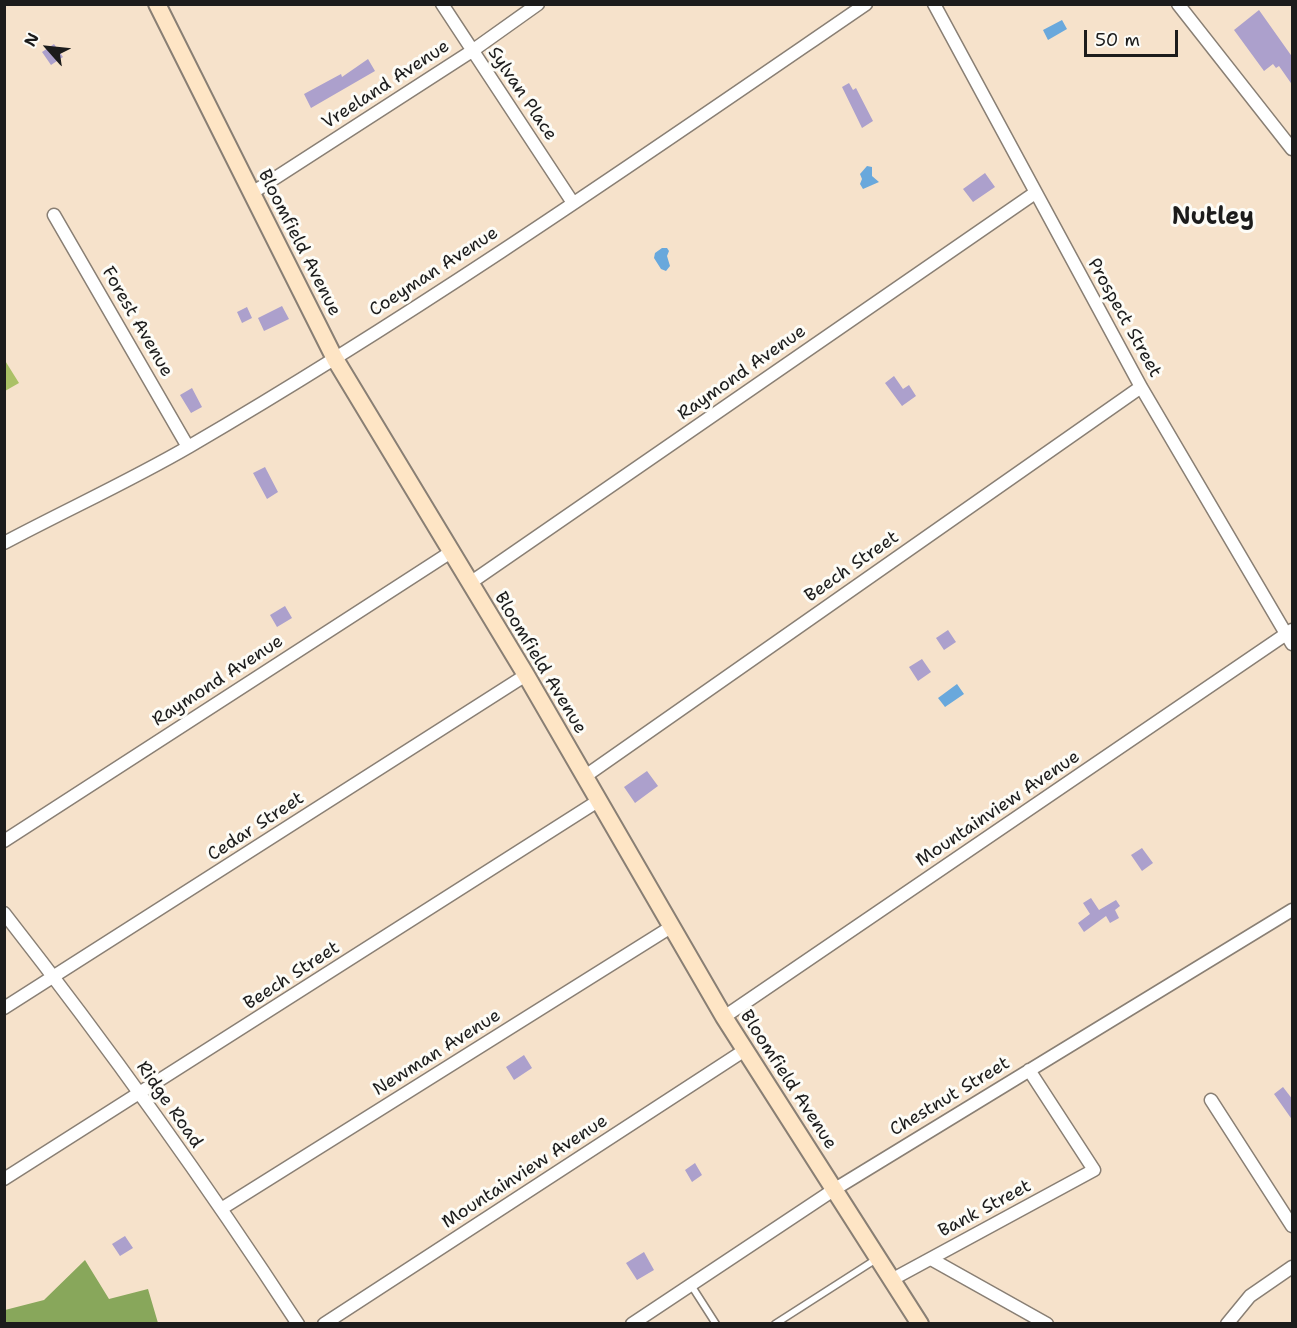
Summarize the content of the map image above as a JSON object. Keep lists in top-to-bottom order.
{
  "streets": {
    "street": [
      "Vreeland Avenue",
      "Sylvan Place",
      "Bloomfield Avenue",
      "Coeyman Avenue",
      "Prospect Street",
      "Forest Avenue",
      "Raymond Avenue",
      "Beech Street",
      "Mountainview Avenue",
      "Cedar Street",
      "Newman Avenue",
      "Chestnut Street",
      "Ridge Road",
      "Bank Street"
    ]
  },
  "crossings": [
    ["Vreeland Avenue", "Sylvan Place"],
    ["Vreeland Avenue", "Bloomfield Avenue"],
    ["Sylvan Place", "Coeyman Avenue"],
    ["Bloomfield Avenue", "Coeyman Avenue"],
    ["Bloomfield Avenue", "Raymond Avenue"],
    ["Bloomfield Avenue", "Beech Street"],
    ["Bloomfield Avenue", "Mountainview Avenue"],
    ["Bloomfield Avenue", "Cedar Street"],
    ["Bloomfield Avenue", "Newman Avenue"],
    ["Bloomfield Avenue", "Chestnut Street"],
    ["Bloomfield Avenue", "Bank Street"],
    ["Coeyman Avenue", "Forest Avenue"],
    ["Prospect Street", "Raymond Avenue"],
    ["Prospect Street", "Beech Street"],
    ["Prospect Street", "Mountainview Avenue"],
    ["Beech Street", "Ridge Road"],
    ["Cedar Street", "Ridge Road"],
    ["Newman Avenue", "Ridge Road"],
    ["Chestnut Street", "Bank Street"]
  ],
  "districts": ["Nutley"],
  "scale_bar": "50 m",
  "north": "top left"
}
